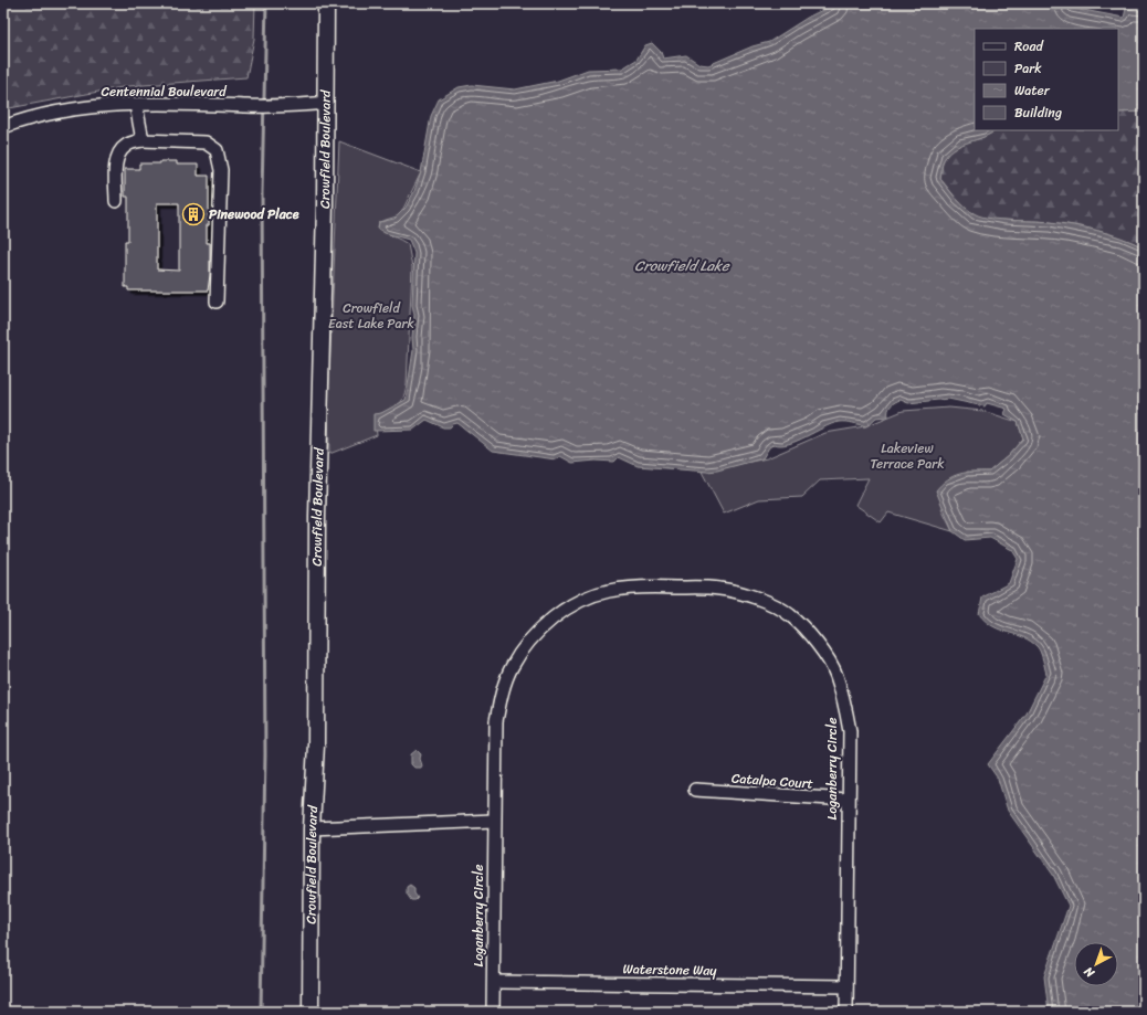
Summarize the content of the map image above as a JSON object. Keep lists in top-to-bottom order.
{
  "streets": {
    "main road": ["Crowfield Boulevard"],
    "street": [
      "Centennial Boulevard",
      "Loganberry Circle",
      "Catalpa Court",
      "Waterstone Way"
    ]
  },
  "crossings": [
    ["Centennial Boulevard", "Crowfield Boulevard"],
    ["Loganberry Circle", "Catalpa Court"],
    ["Loganberry Circle", "Waterstone Way"]
  ],
  "water": ["Crowfield Lake"],
  "parks": ["Crowfield East Lake Park", "Lakeview Terrace Park"],
  "places": {
    "building": ["Pinewood Place"]
  },
  "legend": [
    "Road",
    "Park",
    "Water",
    "Building"
  ],
  "north": "bottom left"
}
